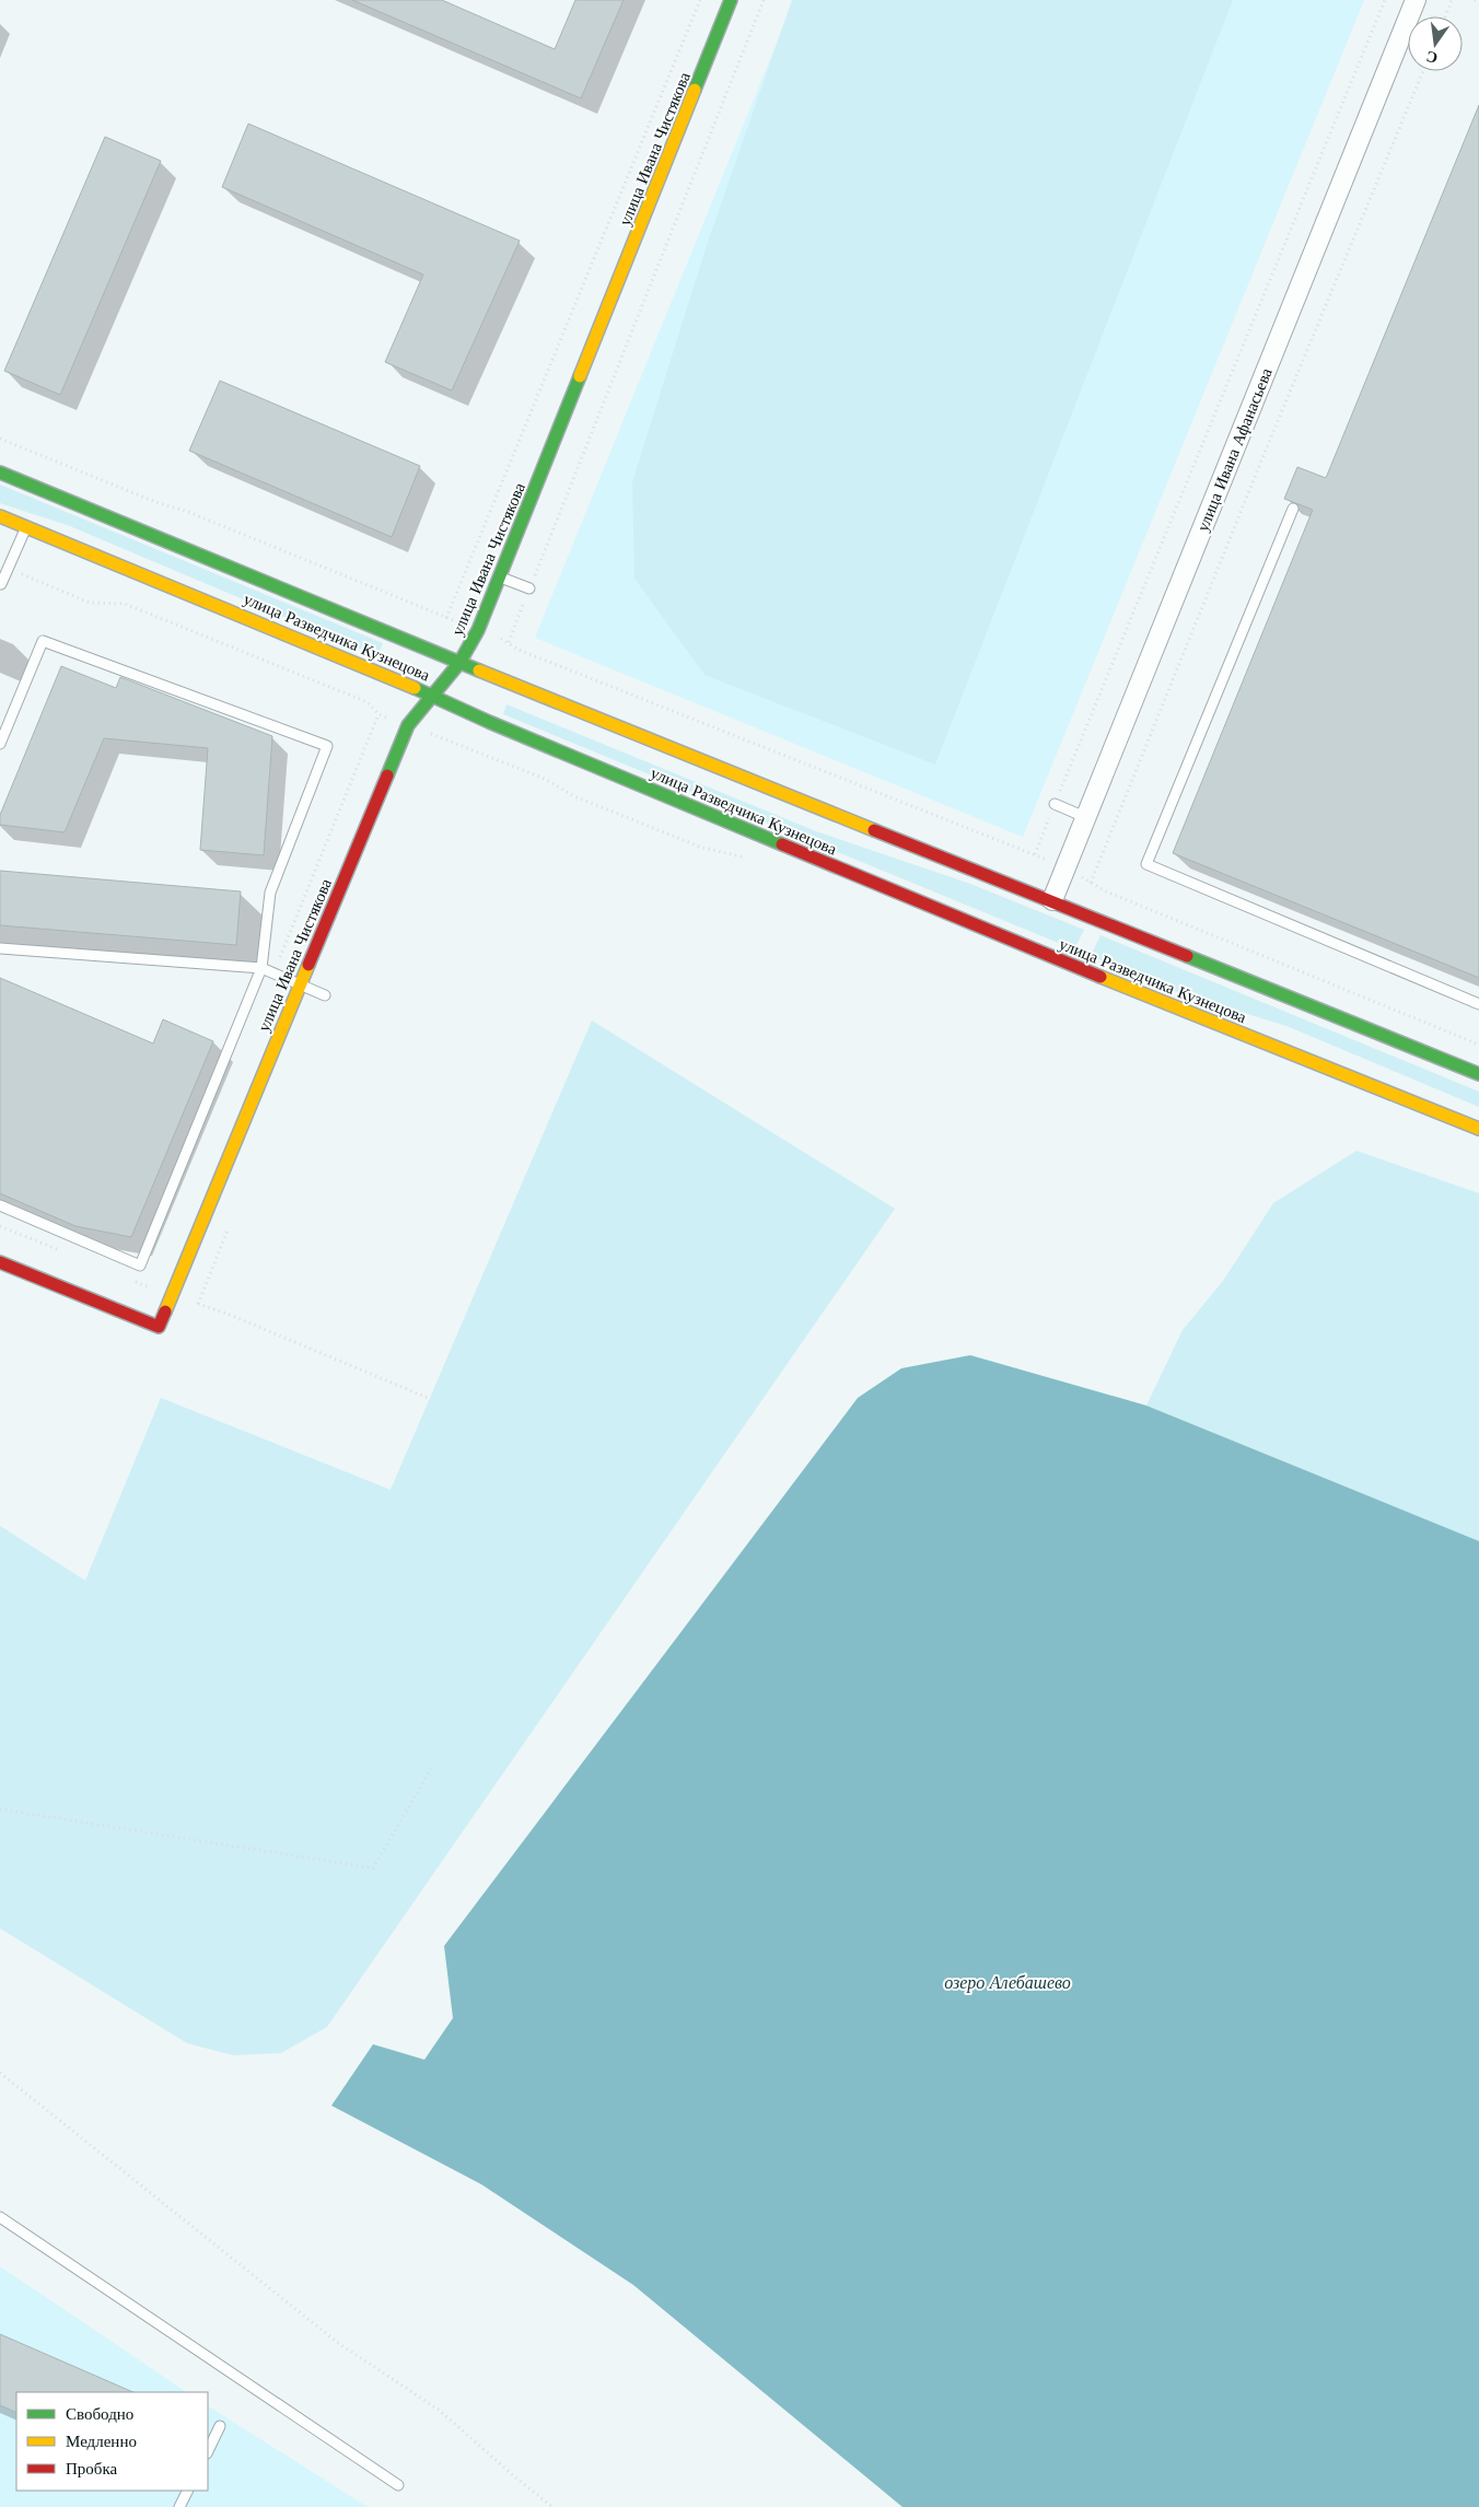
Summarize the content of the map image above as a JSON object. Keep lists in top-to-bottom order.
{
  "streets": {
    "main road": ["улица Ивана Чистякова", "улица Разведчика Кузнецова"],
    "street": ["улица Ивана Афанасьева"]
  },
  "crossings": [
    ["улица Ивана Чистякова", "улица Разведчика Кузнецова"],
    ["улица Ивана Афанасьева", "улица Разведчика Кузнецова"]
  ],
  "water": ["озеро Алебашево"],
  "legend": ["Свободно", "Медленно", "Пробка"],
  "north": "bottom"
}
